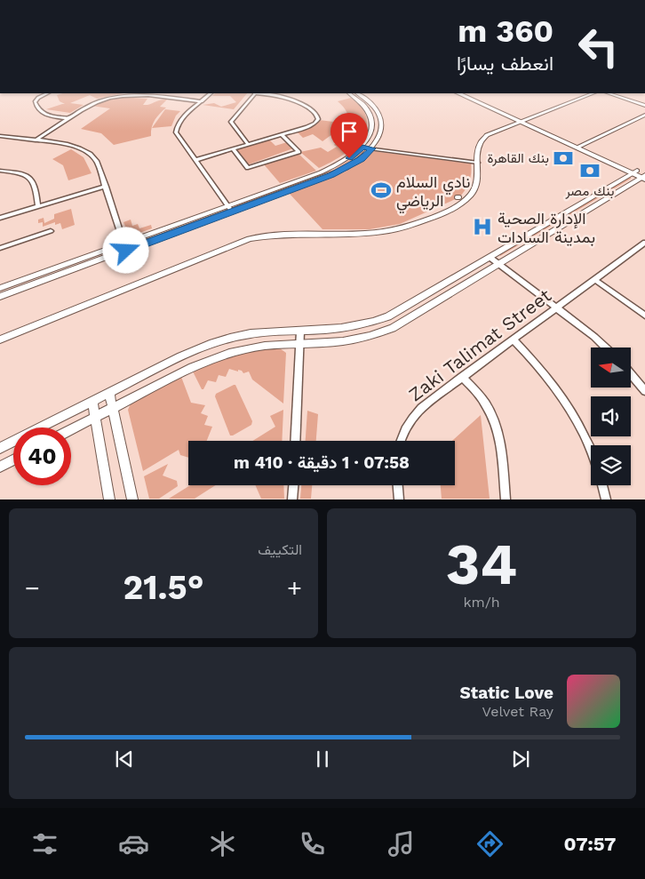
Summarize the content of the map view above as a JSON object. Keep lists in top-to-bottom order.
{
  "streets": {
    "street": ["Zaki Talimat Street"]
  },
  "places": {
    "bank": ["بنك القاهرة", "بنك مصر"],
    "sports": ["نادي السلام الرياضي"],
    "hospital": ["الإدارة الصحية بمدينة السادات"]
  },
  "north": "left",
  "page": {
    "turn": ["360 m", "انعطف يسارًا"],
    "limit": "40",
    "trip": "07:58 · 1 دقيقة · 410 m",
    "tile": [
      ["34", "km/h"],
      "التكييف"
    ],
    "heat": ["−", "21.5°", "+"],
    "song": ["Static Love", "Velvet Ray"],
    "tabs": "07:57"
  }
}
